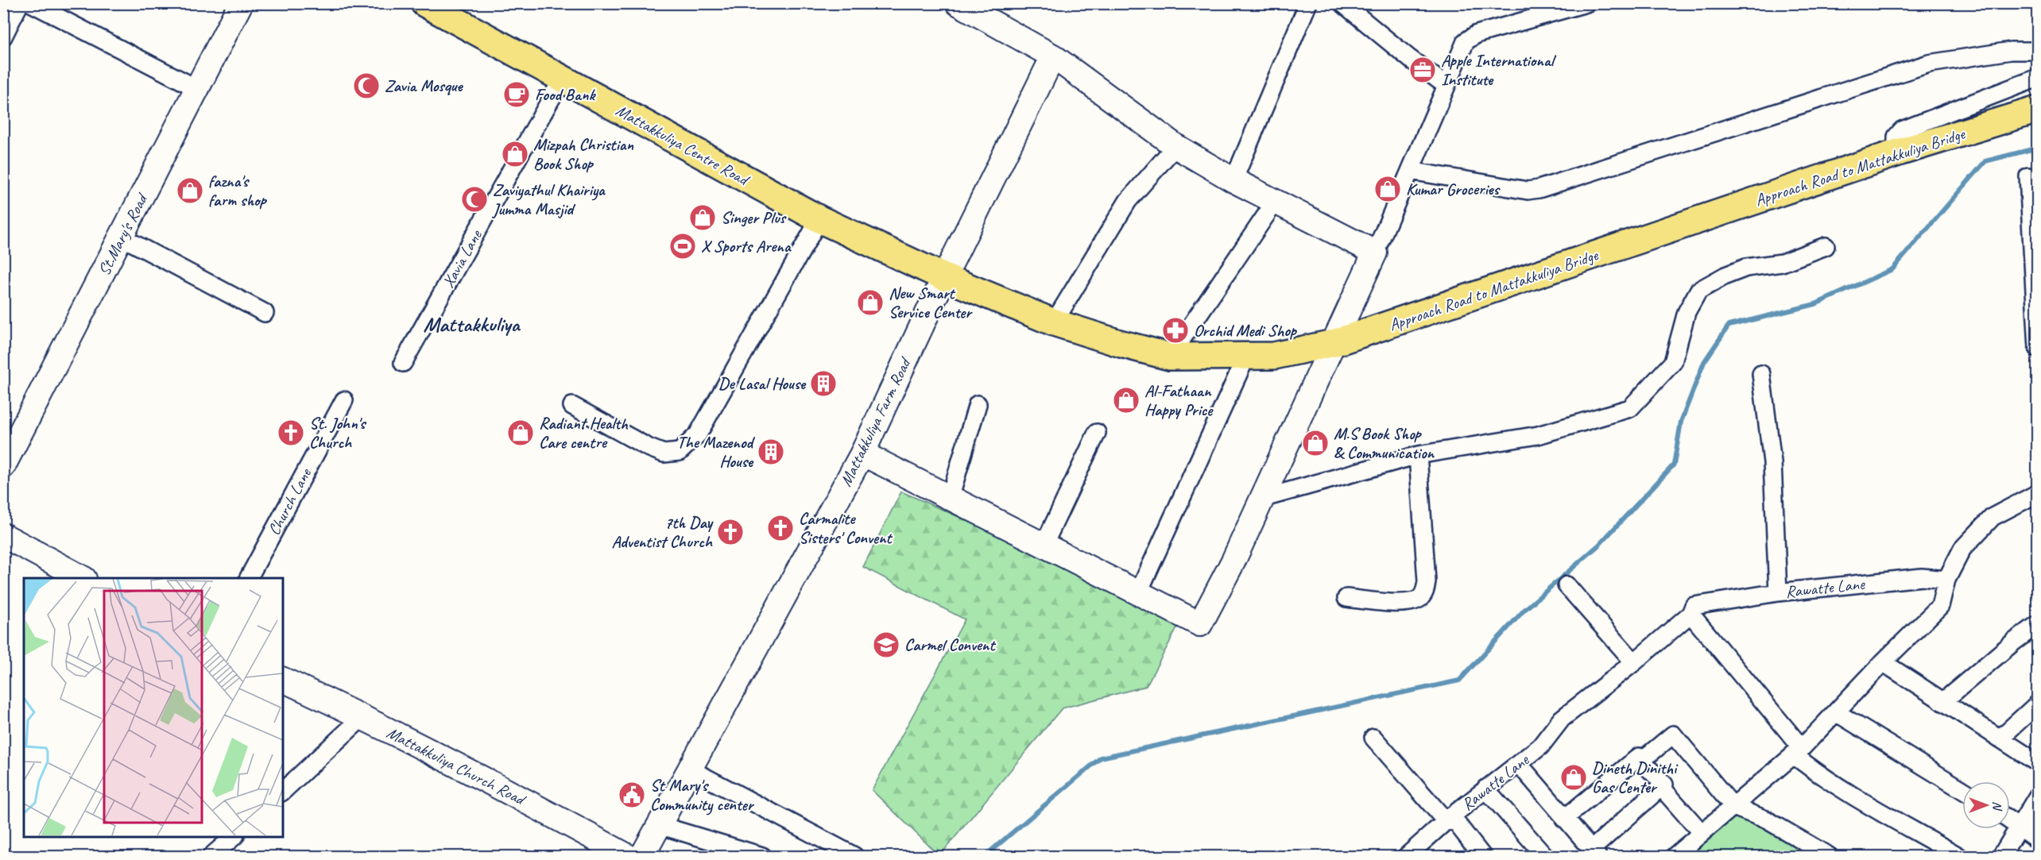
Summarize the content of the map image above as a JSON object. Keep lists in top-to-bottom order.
{
  "streets": {
    "main road": ["Mattakkuliya Centre Road", "Approach Road to Mattakkuliya Bridge"],
    "street": [
      "St.Mary's Road",
      "Xavia Lane",
      "Mattakkuliya Farm Road",
      "Church Lane",
      "Rawatte Lane",
      "Mattakkuliya Church Road"
    ]
  },
  "crossings": [
    ["Mattakkuliya Centre Road", "Approach Road to Mattakkuliya Bridge"],
    ["Mattakkuliya Centre Road", "Xavia Lane"],
    ["Mattakkuliya Centre Road", "Mattakkuliya Farm Road"],
    ["Approach Road to Mattakkuliya Bridge", "Mattakkuliya Farm Road"]
  ],
  "districts": ["Mattakkuliya"],
  "places": {
    "office": ["Apple International Institute"],
    "mosque": ["Zavia Mosque", "Zaviyathul Khairiya Jumma Masjid"],
    "cafe": ["Food Bank"],
    "shop": [
      "Mizpah Christian Book Shop",
      "Kumar Groceries",
      "fazna's farm shop",
      "Singer Plus",
      "New Smart Service Center",
      "Al-Fathaan Happy Price",
      "Radiant Health Care centre",
      "M.S Book Shop & Communication",
      "Dineth Dinithi Gas Center"
    ],
    "sports": ["X Sports Arena"],
    "pharmacy": ["Orchid Medi Shop"],
    "building": ["De Lasal House", "The Mazenod House"],
    "church": ["St. John's Church", "Carmalite Sisters' Convent", "7th Day Adventist Church"],
    "school or university": ["Carmel Convent"],
    "public building": ["St Mary's Community center"]
  },
  "north": "right"
}
